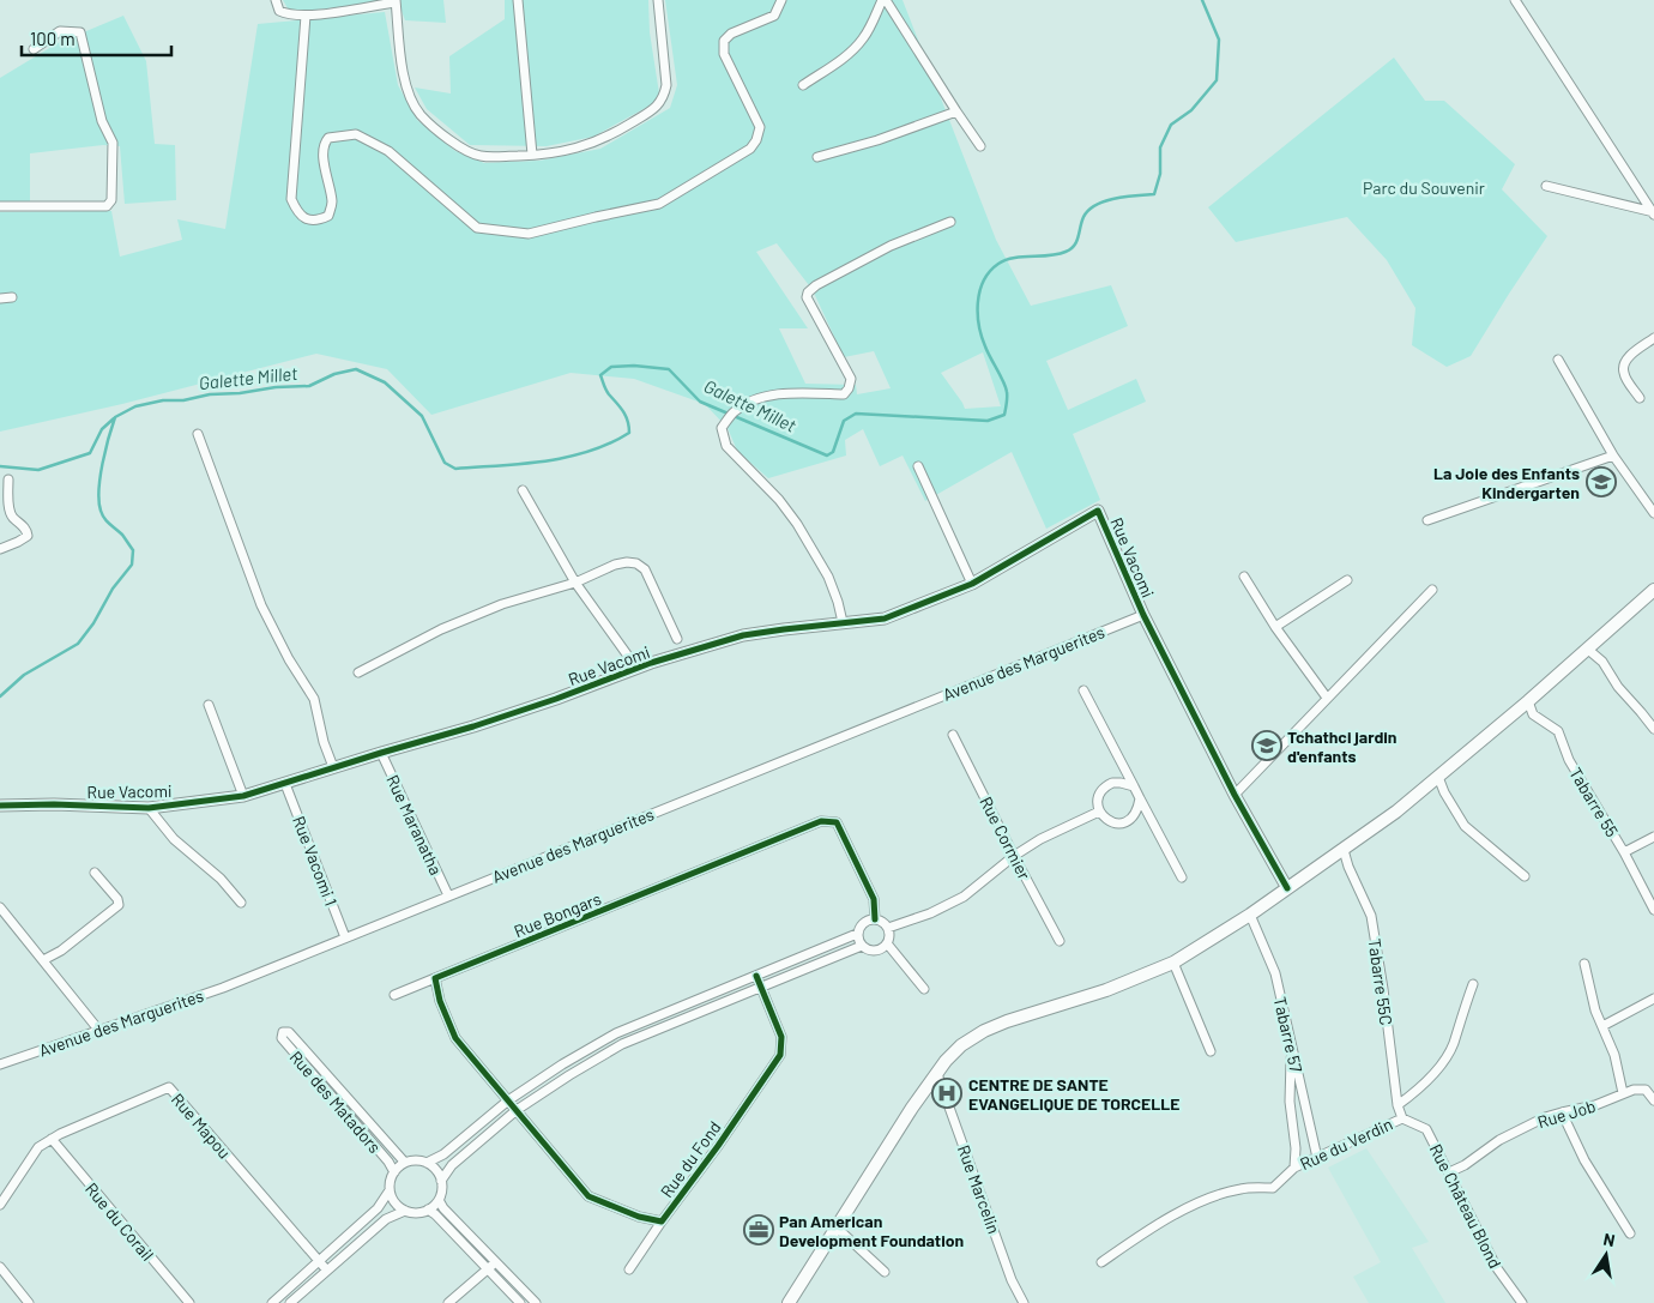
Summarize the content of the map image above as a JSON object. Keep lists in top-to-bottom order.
{
  "streets": {
    "street": [
      "Rue Vacomi",
      "Avenue des Marguerites",
      "Tabarre 55",
      "Rue Maranatha",
      "Rue Cormier",
      "Rue Vacomi 1",
      "Rue Bongars",
      "Tabarre 55C",
      "Tabarre 57",
      "Rue des Matadors",
      "Rue Job",
      "Rue Mapou",
      "Rue du Verdin",
      "Rue du Fond",
      "Rue Marcelin",
      "Rue Château Blond",
      "Rue du Corail"
    ]
  },
  "crossings": [
    ["Rue Vacomi", "Avenue des Marguerites"],
    ["Rue Vacomi", "Rue Maranatha"],
    ["Rue Vacomi", "Rue Vacomi 1"],
    ["Avenue des Marguerites", "Rue Maranatha"],
    ["Avenue des Marguerites", "Rue Vacomi 1"],
    ["Tabarre 55C", "Rue du Verdin"],
    ["Tabarre 55C", "Rue Château Blond"],
    ["Tabarre 57", "Rue du Verdin"],
    ["Rue Job", "Rue Château Blond"],
    ["Rue Mapou", "Rue du Corail"],
    ["Rue du Verdin", "Rue Château Blond"]
  ],
  "water": ["Galette Millet"],
  "parks": ["Parc du Souvenir"],
  "places": {
    "school or university": ["La Joie des Enfants Kindergarten", "Tchathci jardin d'enfants"],
    "hospital": ["CENTRE DE SANTE EVANGELIQUE DE TORCELLE"],
    "office": ["Pan American Development Foundation"]
  },
  "scale_bar": "100 m",
  "north": "top"
}
